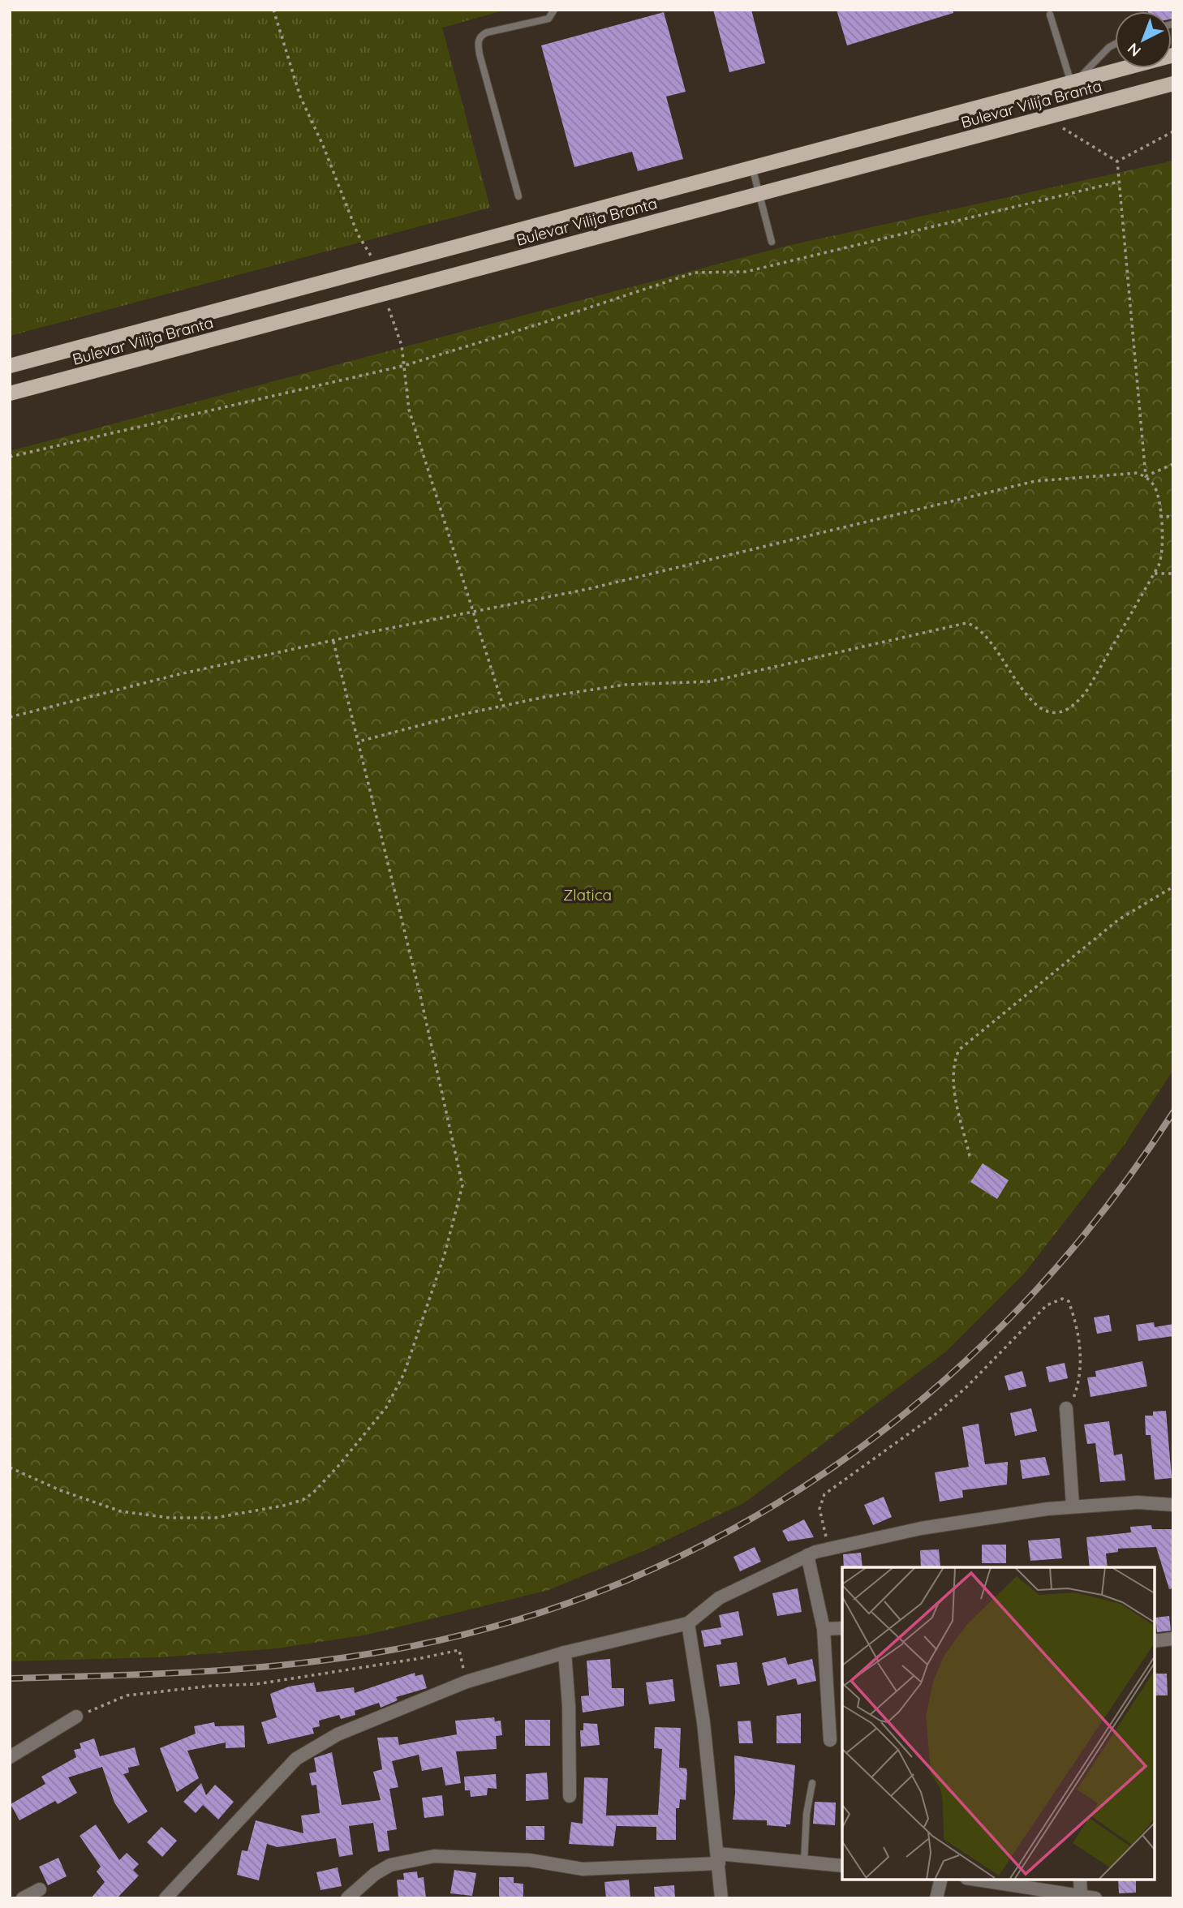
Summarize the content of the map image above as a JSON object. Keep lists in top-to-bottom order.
{
  "streets": {
    "main road": ["Bulevar Vilija Branta"]
  },
  "parks": ["Zlatica"],
  "north": "bottom left"
}
